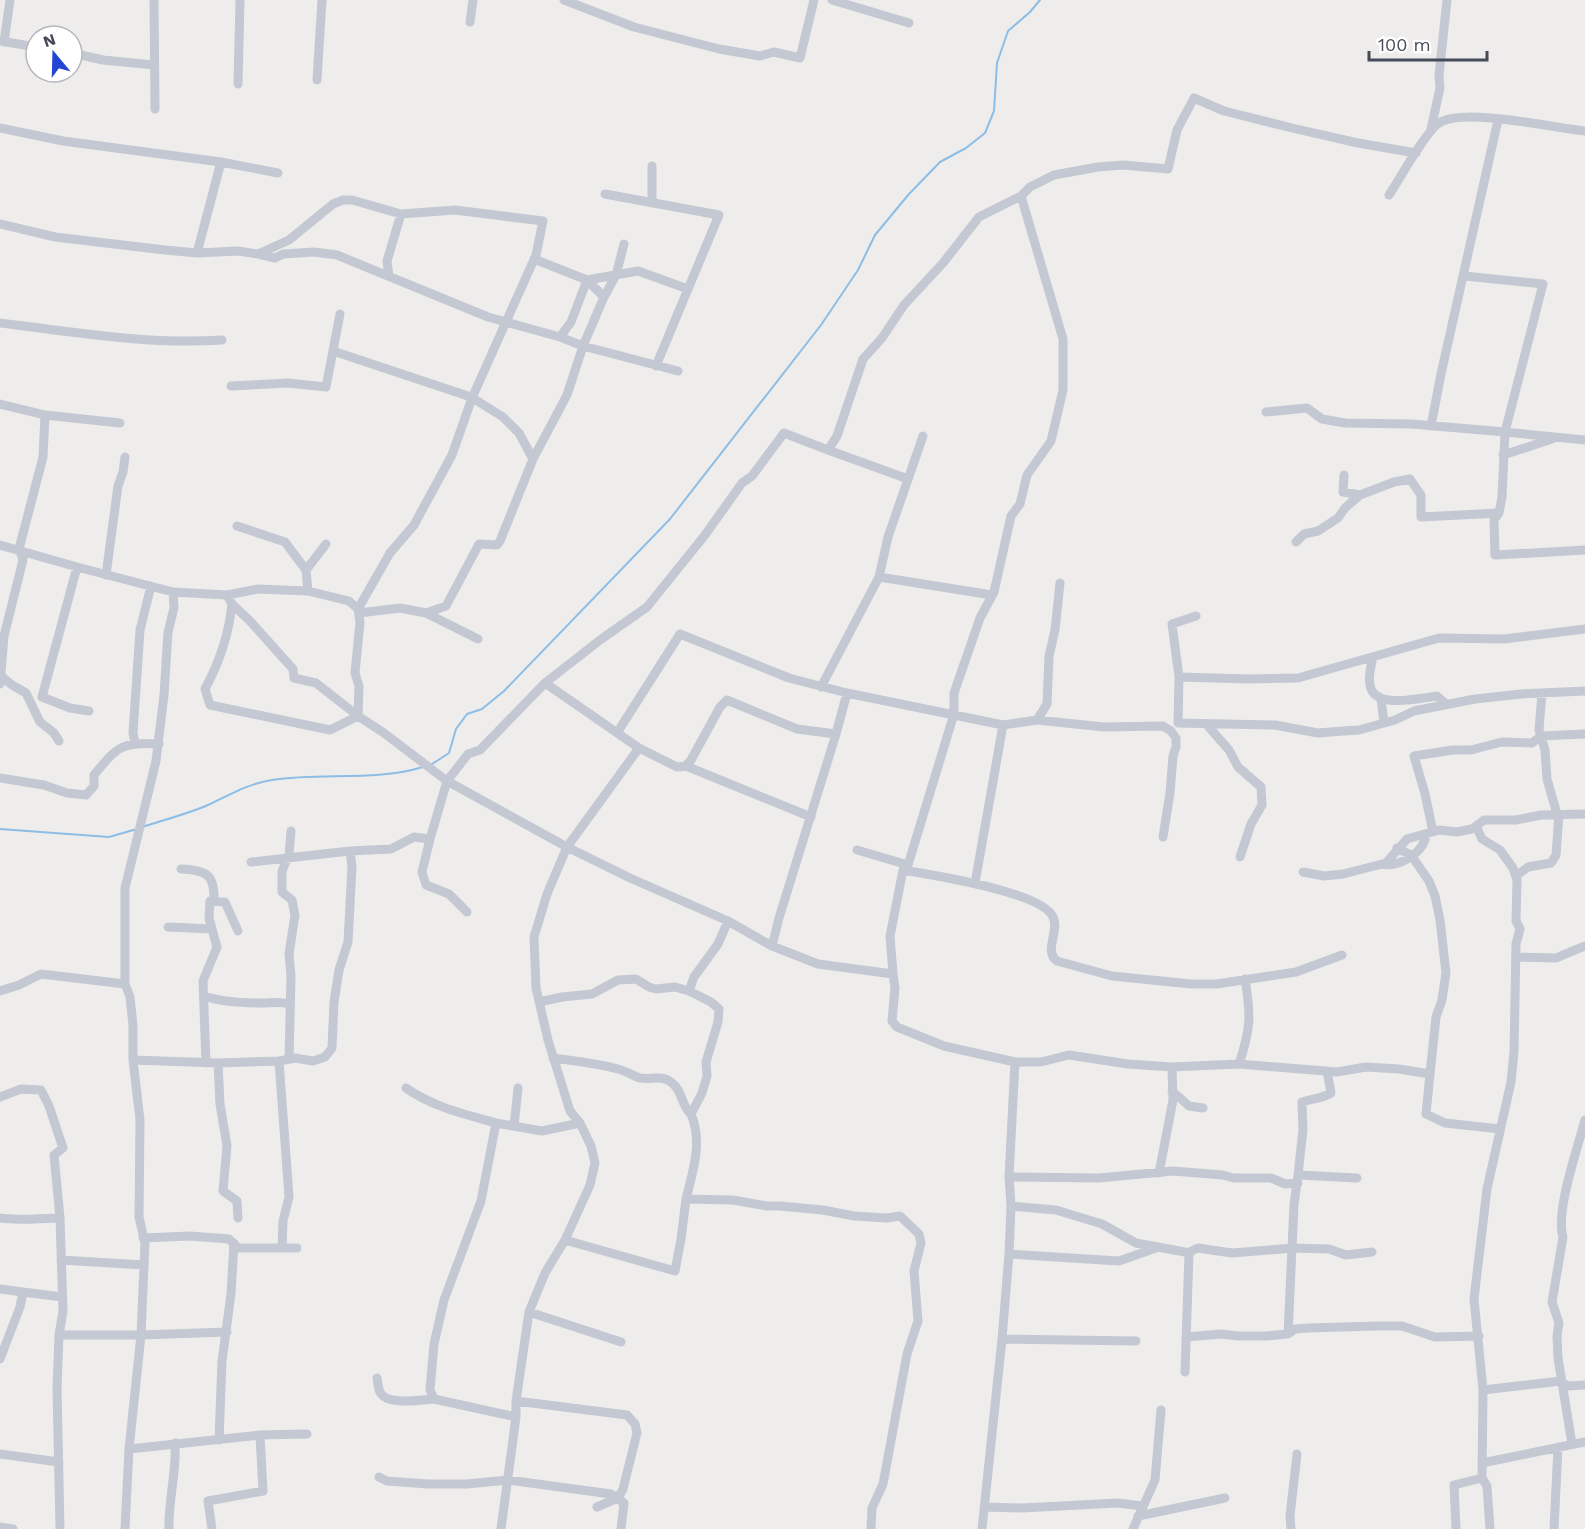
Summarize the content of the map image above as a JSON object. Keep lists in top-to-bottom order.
{
  "scale_bar": "100 m",
  "north": "top"
}
